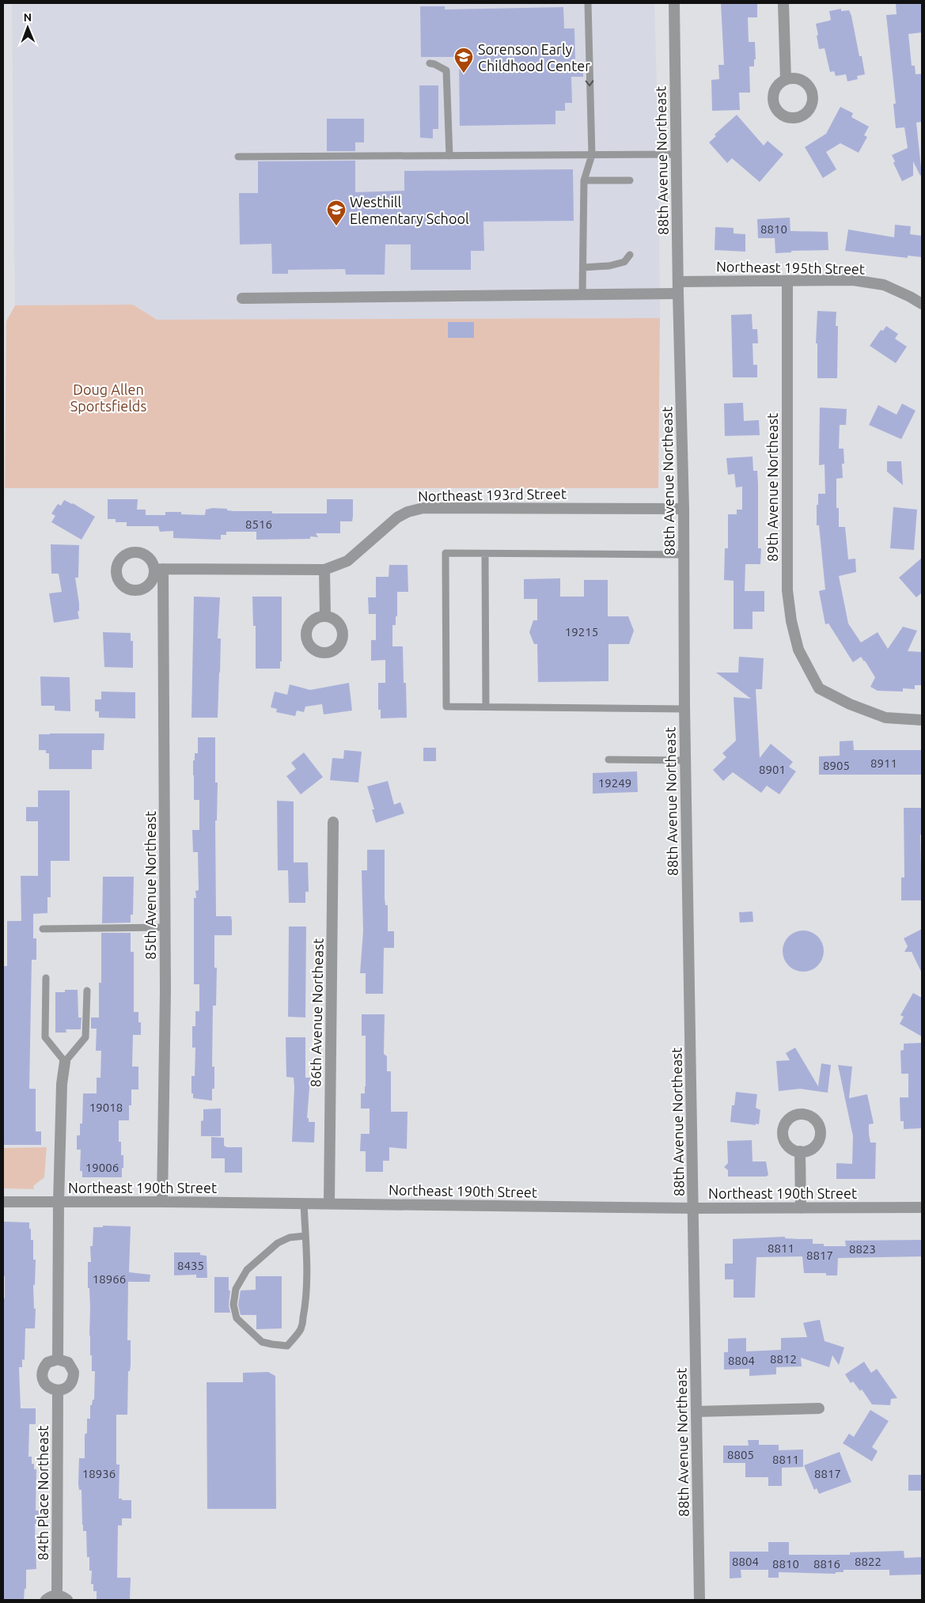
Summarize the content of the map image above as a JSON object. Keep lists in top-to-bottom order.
{
  "streets": {
    "street": [
      "88th Avenue Northeast",
      "Northeast 195th Street",
      "89th Avenue Northeast",
      "Northeast 193rd Street",
      "85th Avenue Northeast",
      "86th Avenue Northeast",
      "Northeast 190th Street",
      "84th Place Northeast"
    ]
  },
  "crossings": [
    ["88th Avenue Northeast", "Northeast 195th Street"],
    ["88th Avenue Northeast", "Northeast 193rd Street"],
    ["88th Avenue Northeast", "Northeast 190th Street"],
    ["Northeast 195th Street", "89th Avenue Northeast"],
    ["Northeast 193rd Street", "85th Avenue Northeast"],
    ["85th Avenue Northeast", "Northeast 190th Street"],
    ["86th Avenue Northeast", "Northeast 190th Street"]
  ],
  "parks": ["Doug Allen Sportsfields"],
  "places": {
    "school or university": ["Sorenson Early Childhood Center", "Westhill Elementary School"]
  },
  "house_numbers": [
    "8810",
    "8516",
    "19215",
    "8911",
    "8905",
    "8901",
    "19249",
    "19018",
    "19006",
    "8811",
    "8823",
    "8817",
    "8435",
    "18966",
    "8812",
    "8804",
    "8805",
    "8811",
    "18936",
    "8817",
    "8804",
    "8822",
    "8810",
    "8816"
  ],
  "north": "top"
}
